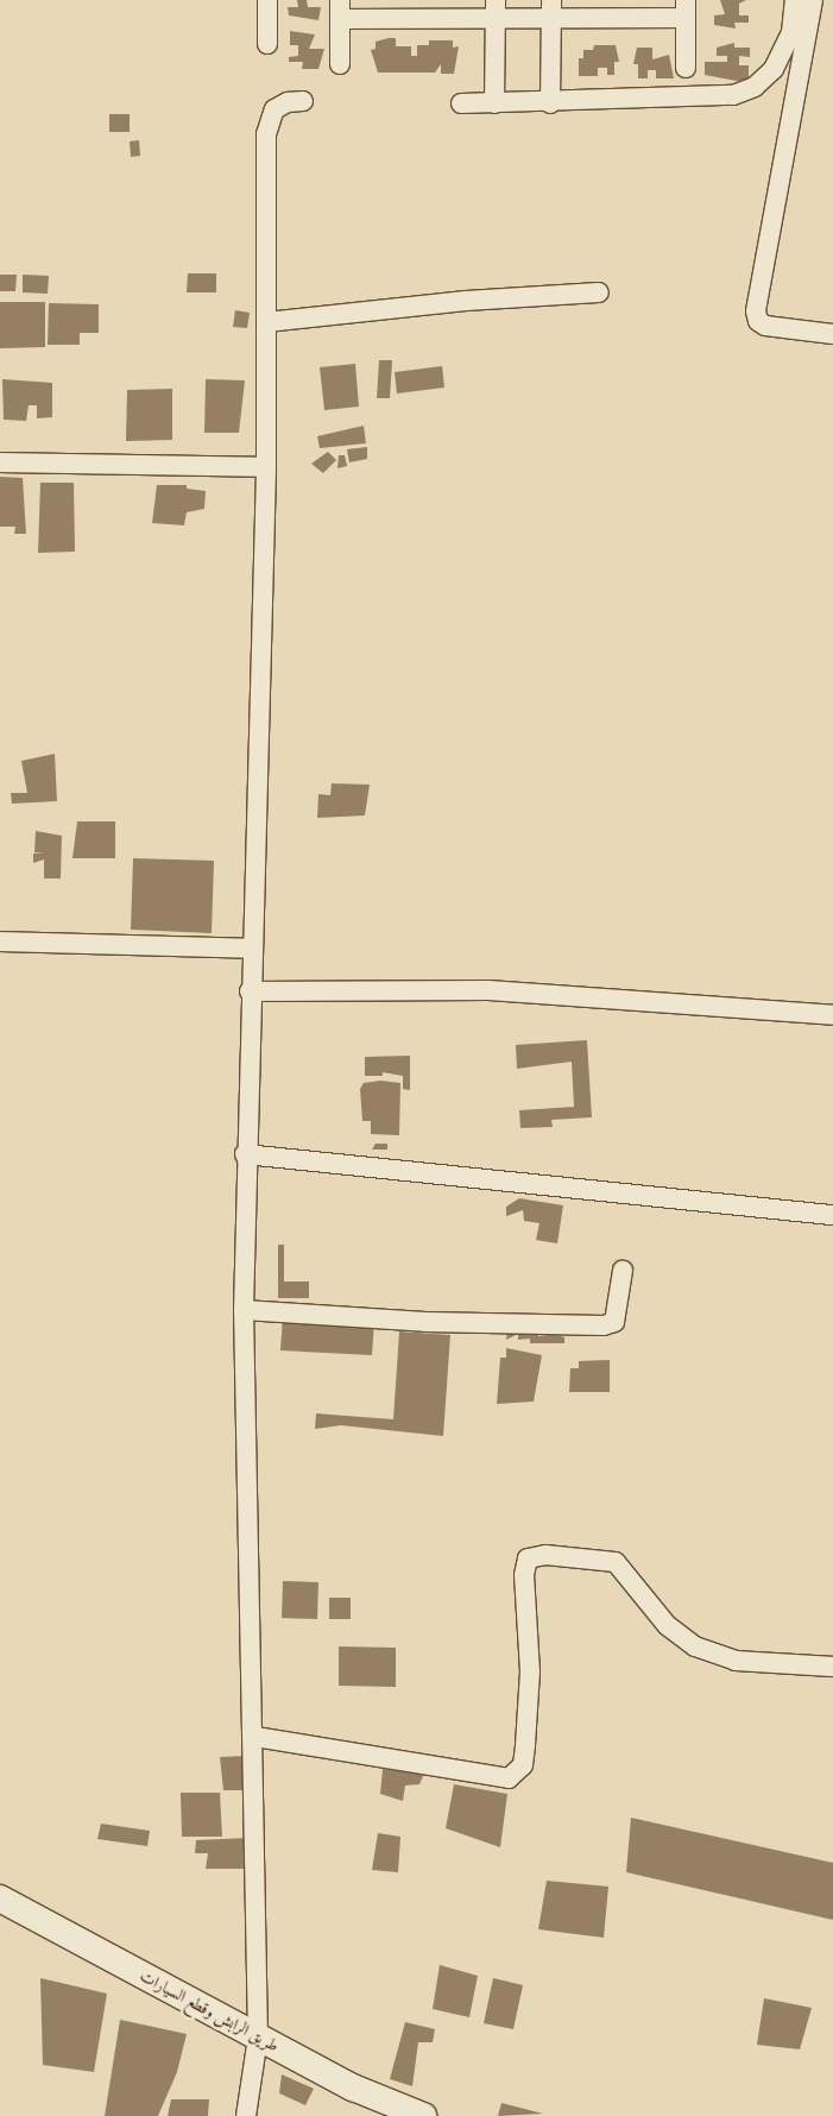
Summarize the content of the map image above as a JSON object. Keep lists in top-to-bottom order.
{
  "streets": {
    "main road": ["طريق الرابش وقطع السيارات"]
  }
}
